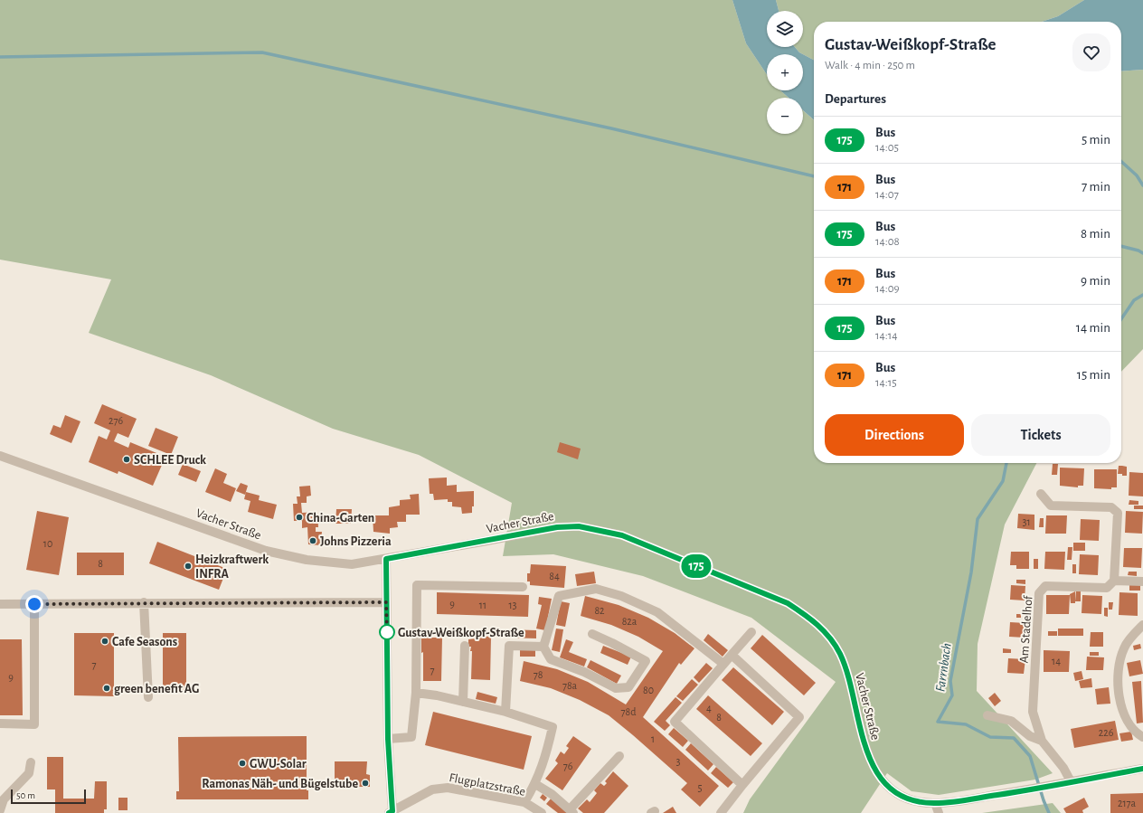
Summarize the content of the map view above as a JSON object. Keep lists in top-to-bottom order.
{
  "streets": {
    "street": ["Vacher Straße", "Am Stadelhof", "Flugplatzstraße"]
  },
  "crossings": [
    ["Vacher Straße", "Am Stadelhof"]
  ],
  "water": ["Farrnbach"],
  "places": [
    "SCHLEE Druck",
    "China-Garten",
    "Johns Pizzeria",
    "Heizkraftwerk INFRA",
    "Gustav-Weißkopf-Straße",
    "Cafe Seasons",
    "green benefit AG",
    "GWU-Solar",
    "Ramonas Näh- und Bügelstube"
  ],
  "lines": ["bus line 175"],
  "house_numbers": [
    "276",
    "31",
    "10",
    "8",
    "84",
    "9",
    "11",
    "13",
    "82",
    "82a",
    "14",
    "7",
    "7",
    "78",
    "9",
    "78a",
    "80",
    "4",
    "78d",
    "8",
    "226",
    "1",
    "3",
    "76",
    "5",
    "217a"
  ],
  "scale_bar": "50 m",
  "page": {
    "on_map": "175",
    "map_buttons": ["+", "−"],
    "heading": [
      ["Gustav-Weißkopf-Straße", "Walk · 4 min · 250 m"],
      "Departures"
    ],
    "list": [
      {
        "mark": "175",
        "name": "Bus",
        "note": "14:05",
        "value": "5 min"
      },
      {
        "mark": "171",
        "name": "Bus",
        "note": "14:07",
        "value": "7 min"
      },
      {
        "mark": "175",
        "name": "Bus",
        "note": "14:08",
        "value": "8 min"
      },
      {
        "mark": "171",
        "name": "Bus",
        "note": "14:09",
        "value": "9 min"
      },
      {
        "mark": "175",
        "name": "Bus",
        "note": "14:14",
        "value": "14 min"
      },
      {
        "mark": "171",
        "name": "Bus",
        "note": "14:15",
        "value": "15 min"
      }
    ],
    "buttons": ["Directions", "Tickets"],
    "scale": "50 m"
  }
}
